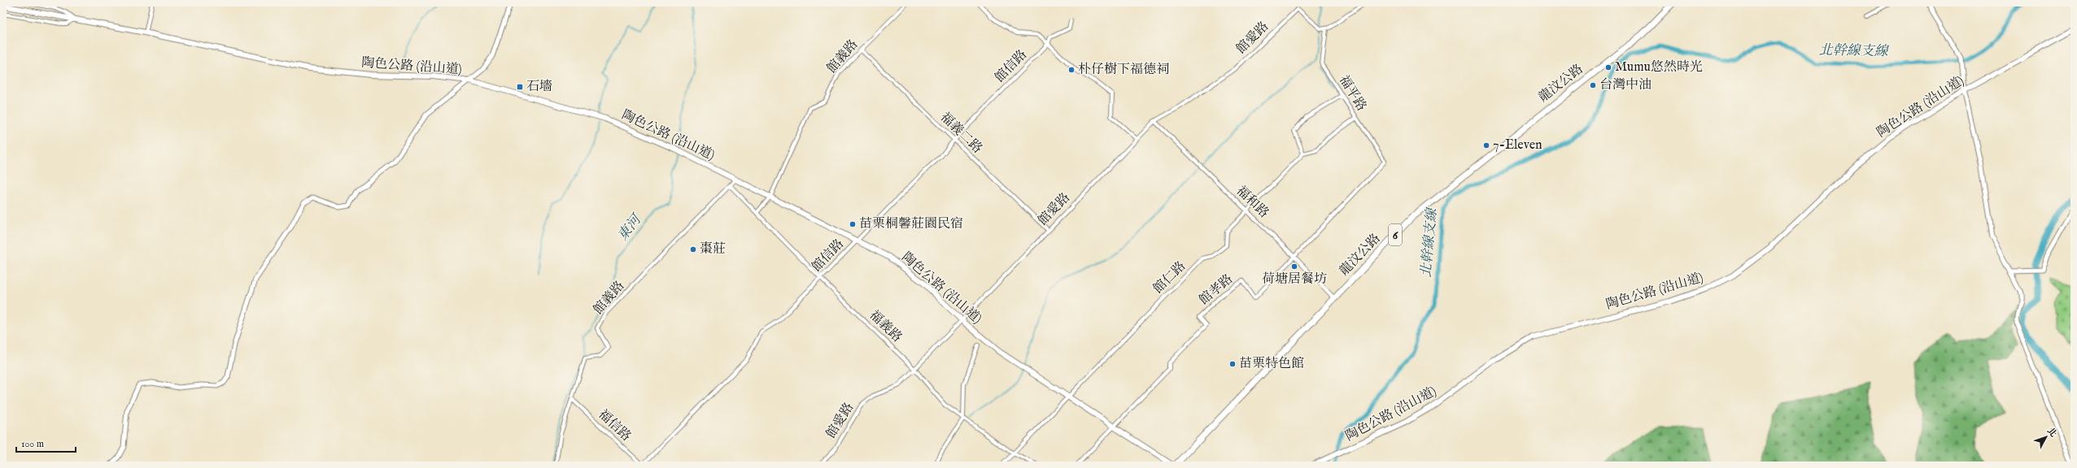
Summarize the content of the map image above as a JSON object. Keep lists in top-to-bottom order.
{
  "streets": {
    "main road": ["陶色公路 (沿山道)", "龍汶公路", "6"],
    "street": [
      "館愛路",
      "館義路",
      "館信路",
      "福平路",
      "福義二路",
      "福和路",
      "館仁路",
      "館孝路",
      "福義路",
      "福信路"
    ]
  },
  "crossings": [
    ["館愛路", "陶色公路 (沿山道)"],
    ["館愛路", "福平路"],
    ["館愛路", "福義二路"],
    ["館愛路", "福和路"],
    ["館愛路", "福義路"],
    ["館義路", "陶色公路 (沿山道)"],
    ["館義路", "福義二路"],
    ["館義路", "福義路"],
    ["館義路", "福信路"],
    ["陶色公路 (沿山道)", "館信路"],
    ["陶色公路 (沿山道)", "龍汶公路"],
    ["陶色公路 (沿山道)", "館仁路"],
    ["陶色公路 (沿山道)", "館孝路"],
    ["館信路", "福義二路"],
    ["館信路", "福義路"],
    ["館信路", "福信路"],
    ["龍汶公路", "福和路"],
    ["福平路", "館仁路"],
    ["福平路", "館孝路"],
    ["福和路", "館仁路"],
    ["福和路", "館孝路"],
    ["館仁路", "福義路"]
  ],
  "water": ["北幹線支線", "東河"],
  "places": {
    "other": [
      "Mumu悠然時光",
      "朴仔樹下福德祠",
      "台灣中油",
      "7-Eleven",
      "苗栗桐馨莊園民宿",
      "棗莊",
      "荷塘居餐坊",
      "苗栗特色館"
    ],
    "transit": ["石墻"]
  },
  "scale_bar": "100 m",
  "north": "top right"
}
